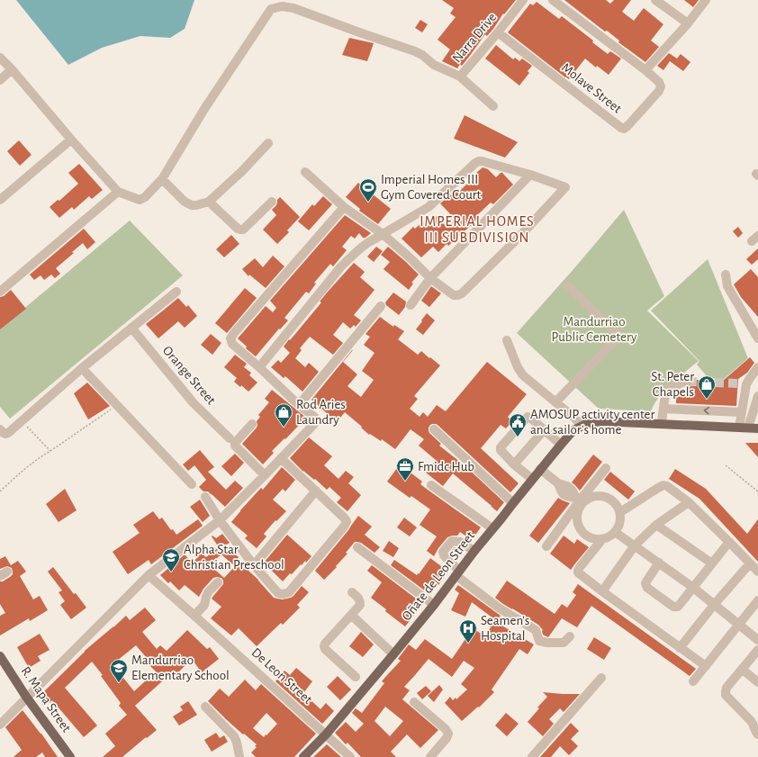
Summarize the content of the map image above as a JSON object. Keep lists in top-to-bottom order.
{
  "streets": {
    "main road": ["Oñate de Leon Street", "R. Mapa Street"],
    "street": [
      "Narra Drive",
      "Molave Street",
      "Orange Street",
      "De Leon Street"
    ]
  },
  "crossings": [
    ["Narra Drive", "Molave Street"],
    ["Oñate de Leon Street", "De Leon Street"]
  ],
  "districts": ["IMPERIAL HOMES III SUBDIVISION"],
  "parks": ["Mandurriao Public Cemetery"],
  "places": {
    "sports": ["Imperial Homes III Gym Covered Court"],
    "shop": ["St. Peter Chapels", "Rod Aries Laundry"],
    "public building": ["AMOSUP activity center and sailor's home"],
    "office": ["Fmidc Hub"],
    "school or university": ["Alpha Star Christian Preschool", "Mandurriao Elementary School"],
    "hospital": ["Seamen's Hospital"]
  }
}
